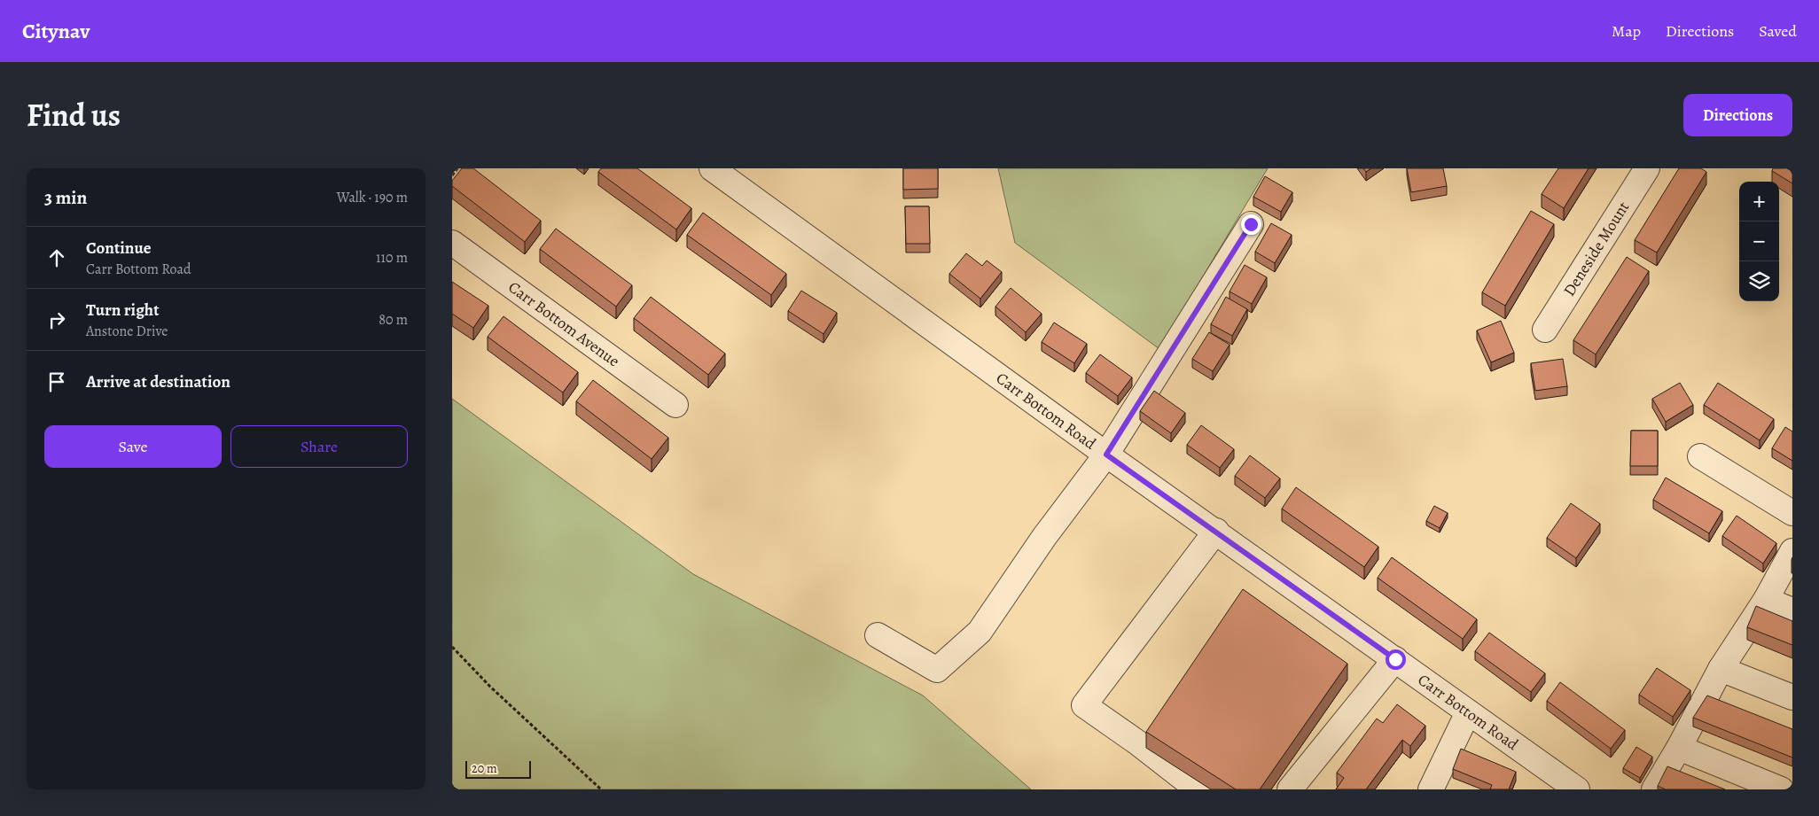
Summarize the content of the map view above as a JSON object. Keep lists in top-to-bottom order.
{
  "streets": {
    "street": ["Deneside Mount", "Carr Bottom Avenue", "Carr Bottom Road"]
  },
  "scale_bar": "20 m",
  "page": {
    "header": "Citynav",
    "nav": ["Map", "Directions", "Saved"],
    "title": "Find us",
    "buttons": [
      "Directions",
      ["Save", "Share"]
    ],
    "heading": ["3 min", "Walk · 190 m"],
    "map_buttons": ["+", "−"],
    "list": [
      ["Continue", "Carr Bottom Road", "110 m"],
      ["Turn right", "Anstone Drive", "80 m"],
      "Arrive at destination"
    ],
    "scale": "20 m"
  }
}
